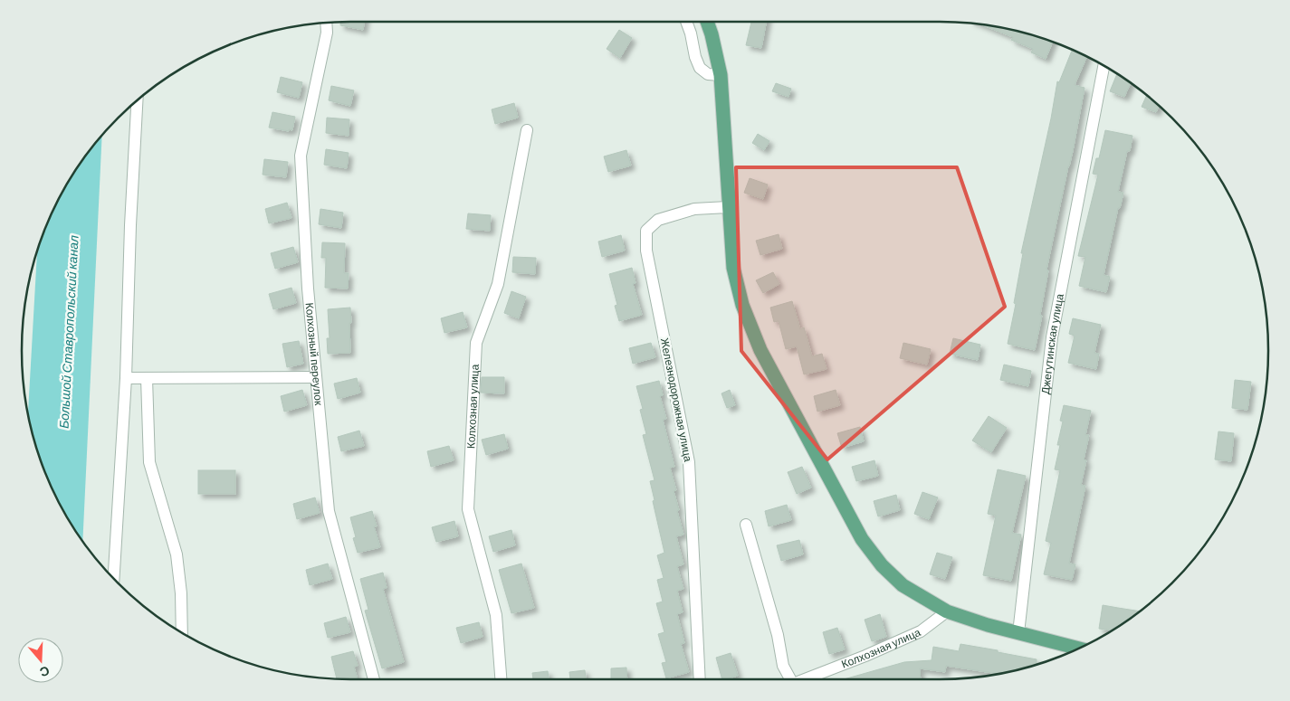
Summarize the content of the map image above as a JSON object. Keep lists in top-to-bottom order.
{
  "streets": {
    "street": [
      "Джегутинская улица",
      "Колхозный переулок",
      "Железнодорожная улица",
      "Колхозная улица"
    ]
  },
  "water": ["Большой Ставропольский канал"],
  "north": "bottom"
}
